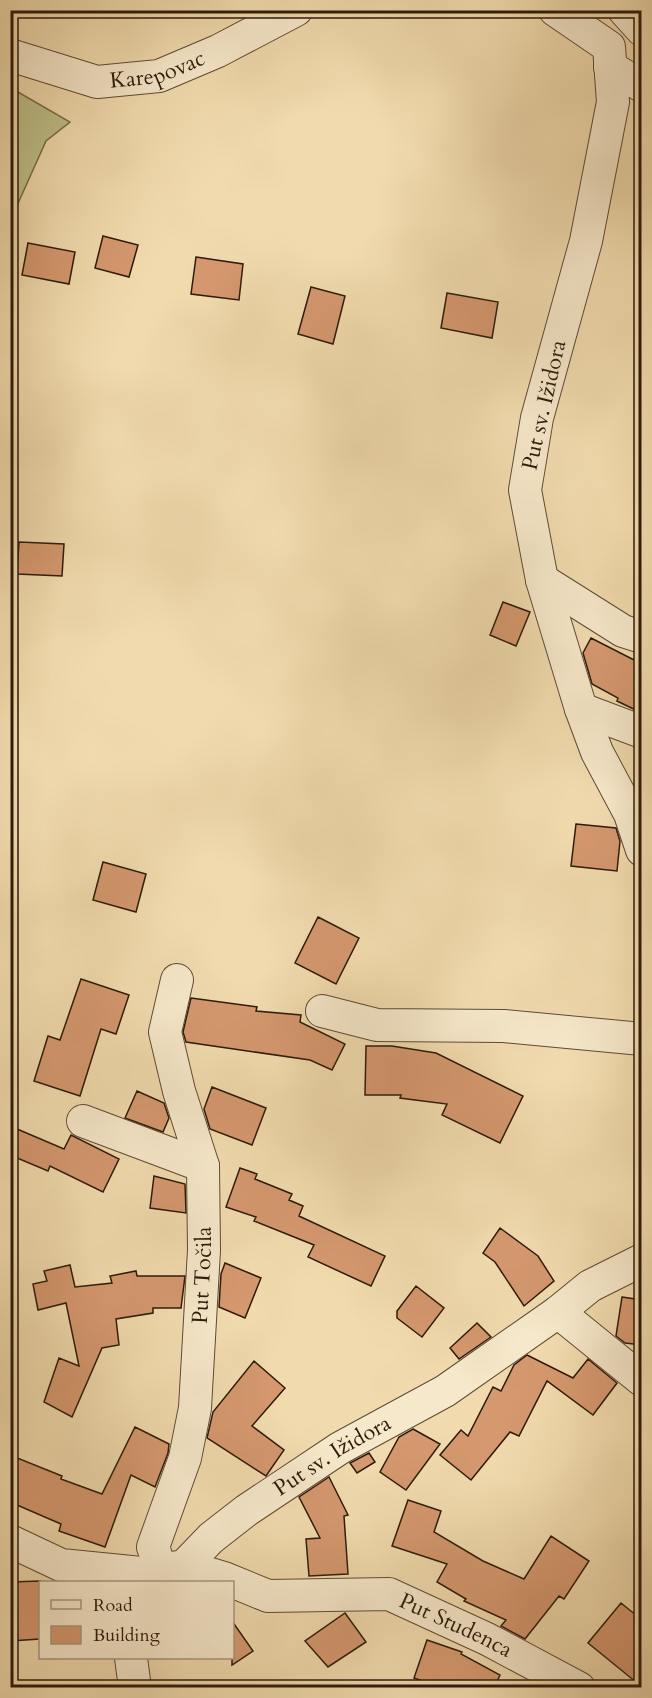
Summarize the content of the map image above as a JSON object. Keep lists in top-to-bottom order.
{
  "streets": {
    "street": [
      "Karepovac",
      "Put sv. Ižidora",
      "Put Točila",
      "Put Studenca"
    ]
  },
  "crossings": [
    ["Put sv. Ižidora", "Put Točila"],
    ["Put sv. Ižidora", "Put Studenca"],
    ["Put Točila", "Put Studenca"]
  ],
  "legend": ["Road", "Building"]
}
